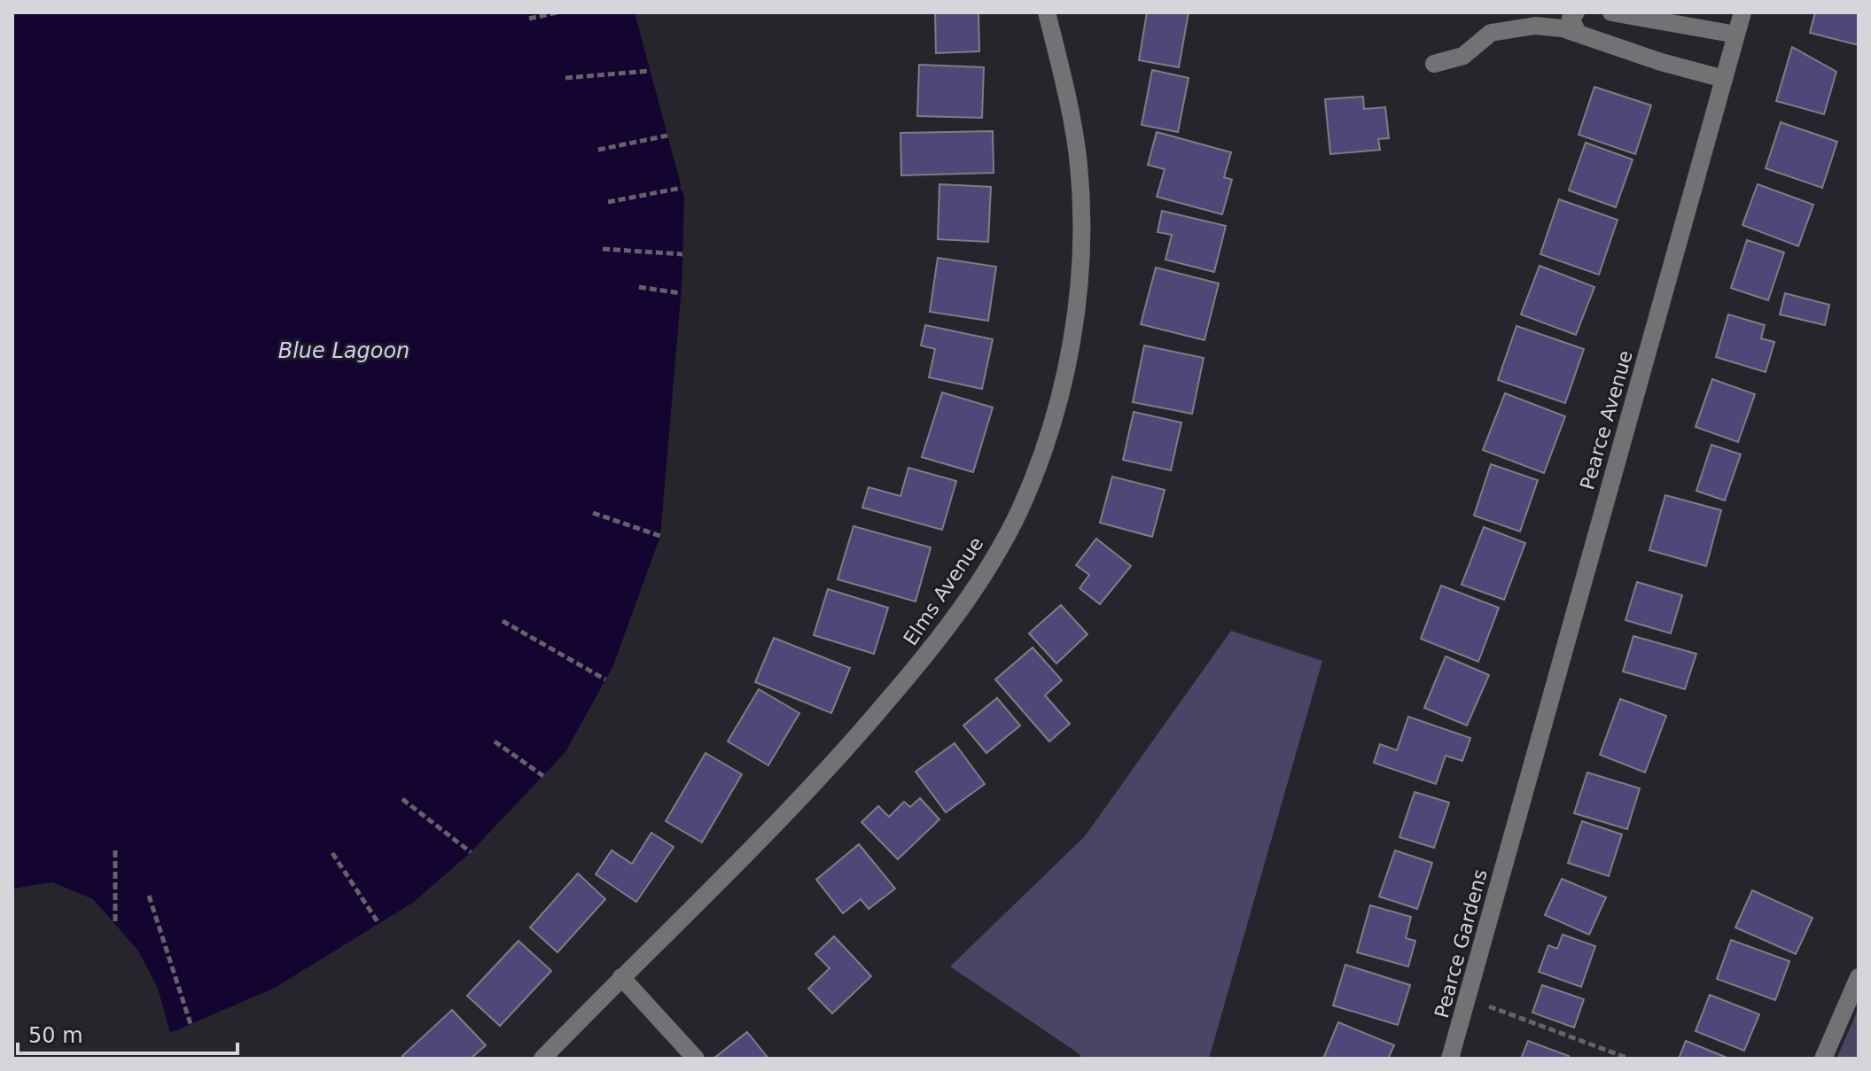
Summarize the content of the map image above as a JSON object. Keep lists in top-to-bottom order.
{
  "streets": {
    "street": ["Pearce Avenue", "Elms Avenue", "Pearce Gardens"]
  },
  "crossings": [
    ["Pearce Avenue", "Pearce Gardens"]
  ],
  "water": ["Blue Lagoon"],
  "scale_bar": "50 m"
}
